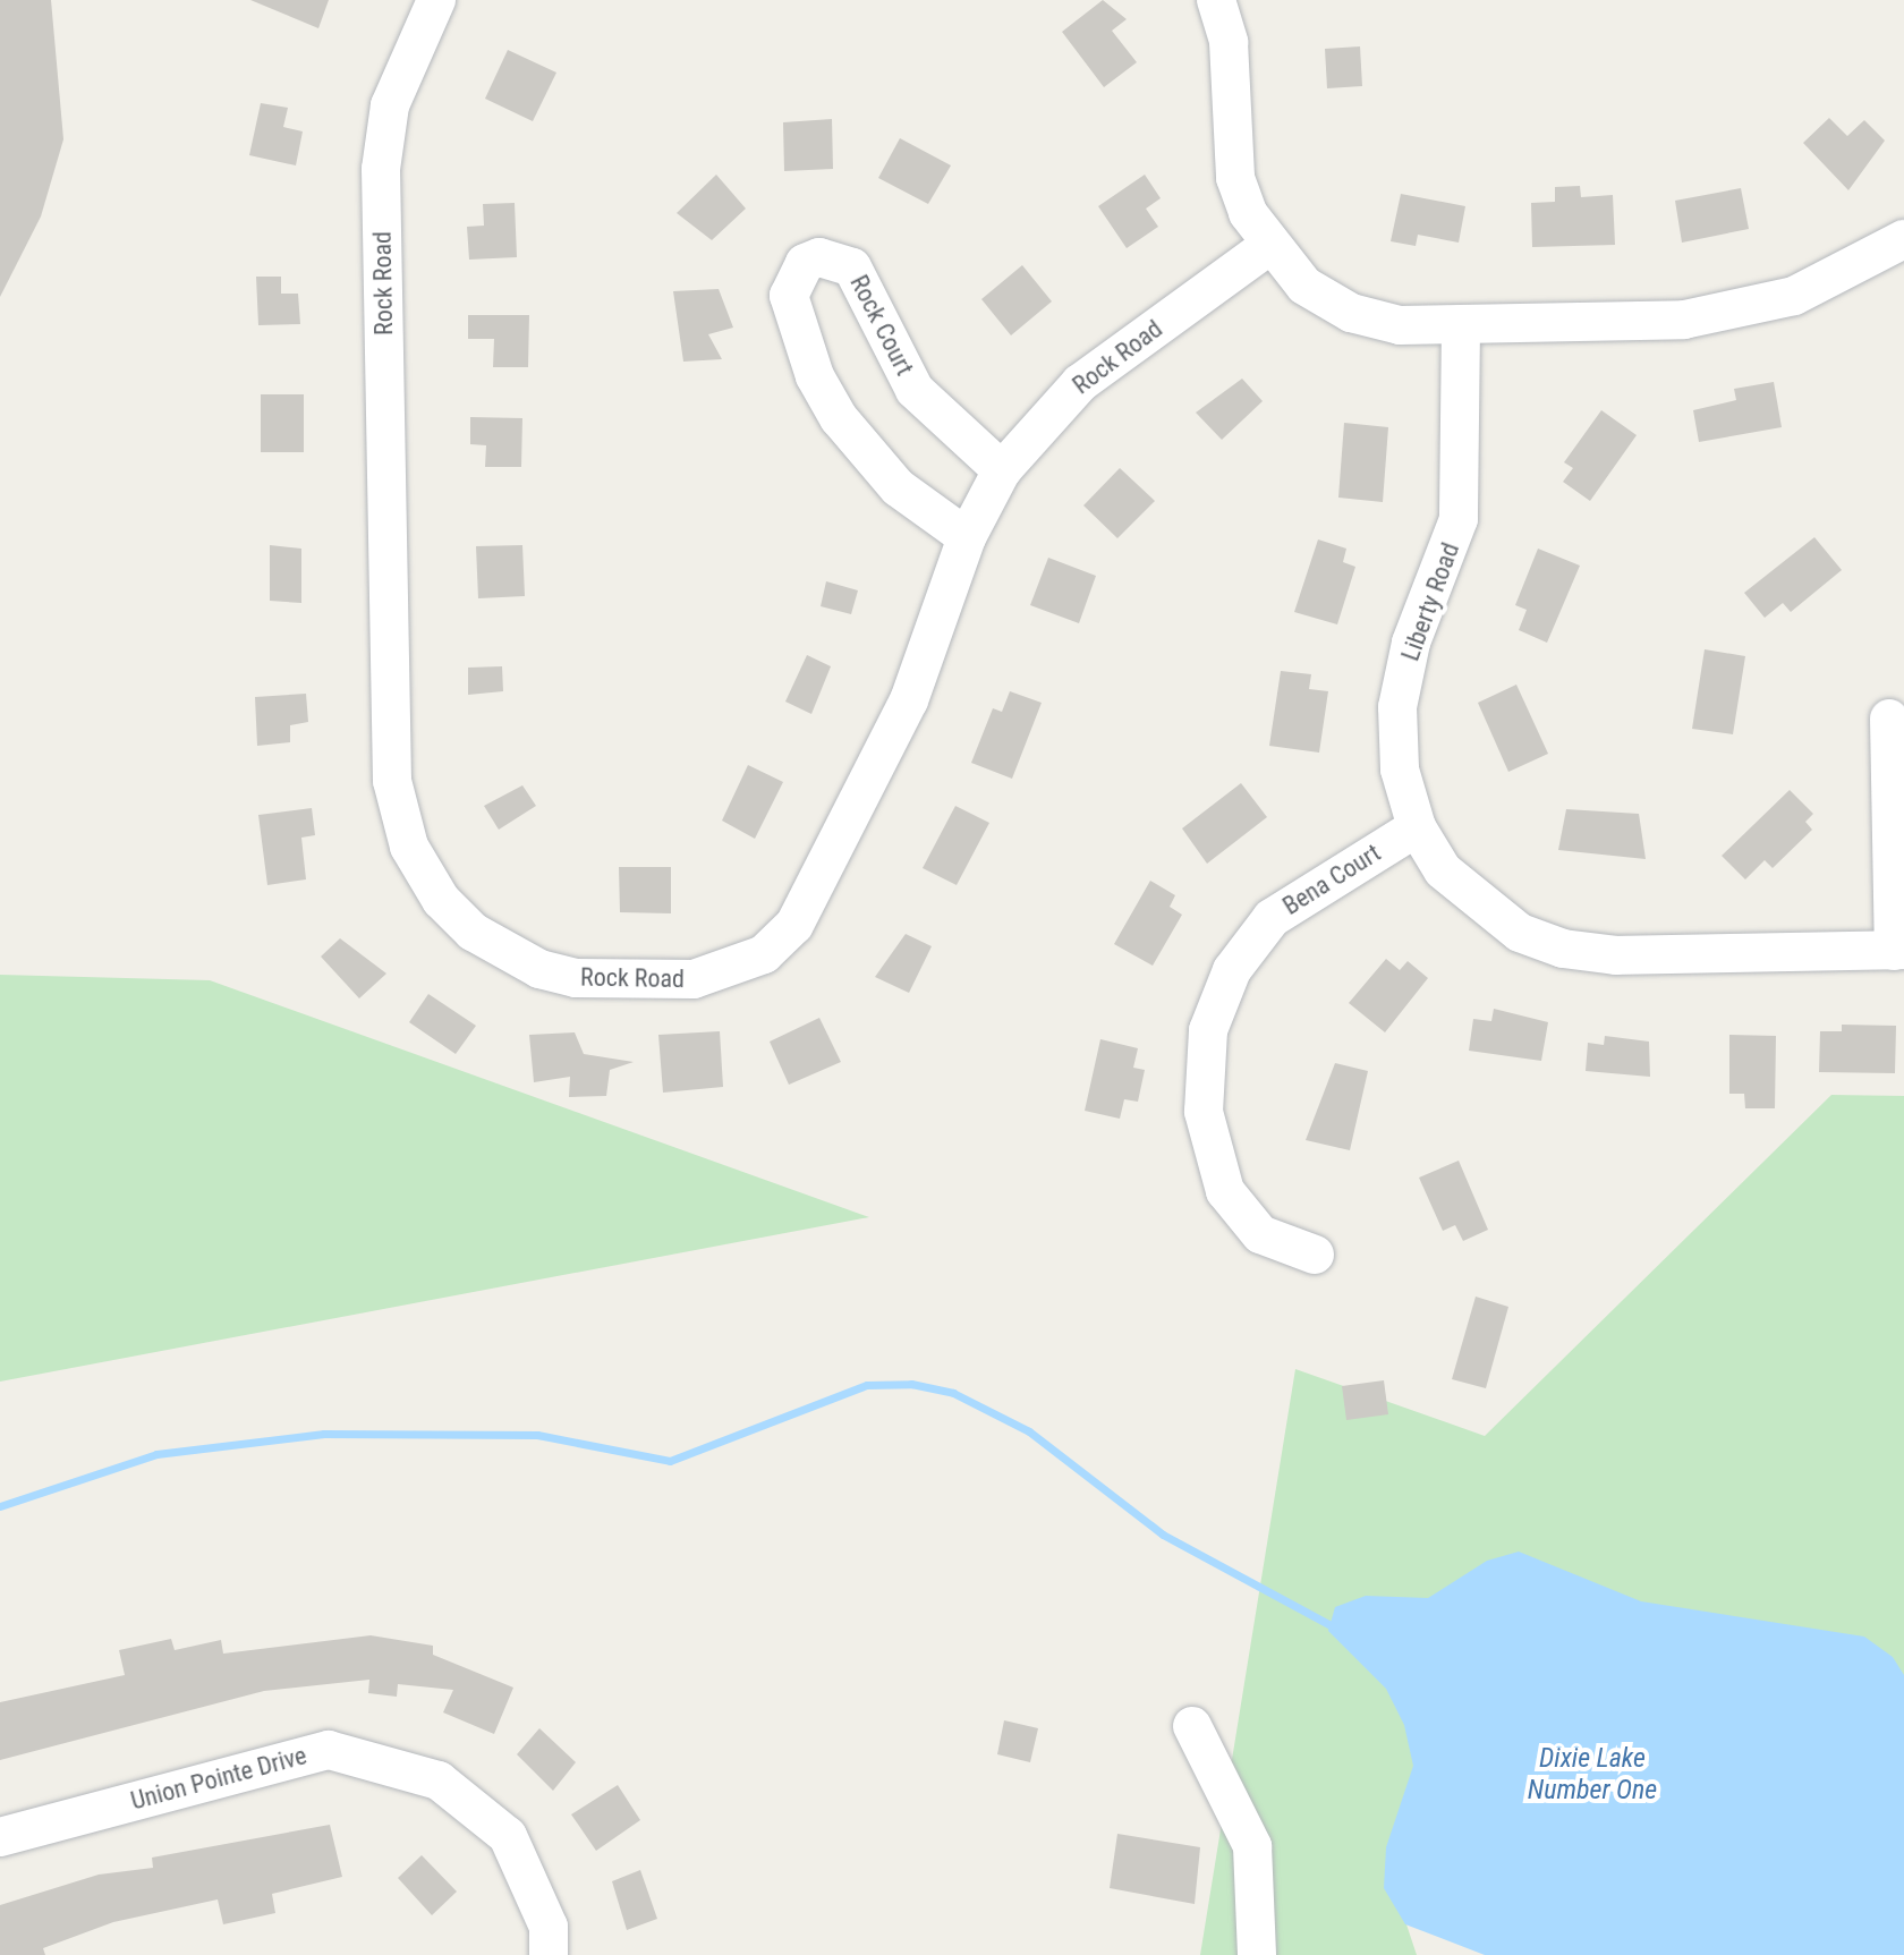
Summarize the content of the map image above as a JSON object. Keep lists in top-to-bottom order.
{
  "streets": {
    "street": [
      "Rock Road",
      "Rock Court",
      "Liberty Road",
      "Bena Court",
      "Union Pointe Drive"
    ]
  },
  "crossings": [
    ["Rock Road", "Rock Court"],
    ["Liberty Road", "Bena Court"]
  ],
  "water": ["Dixie Lake Number One"]
}
